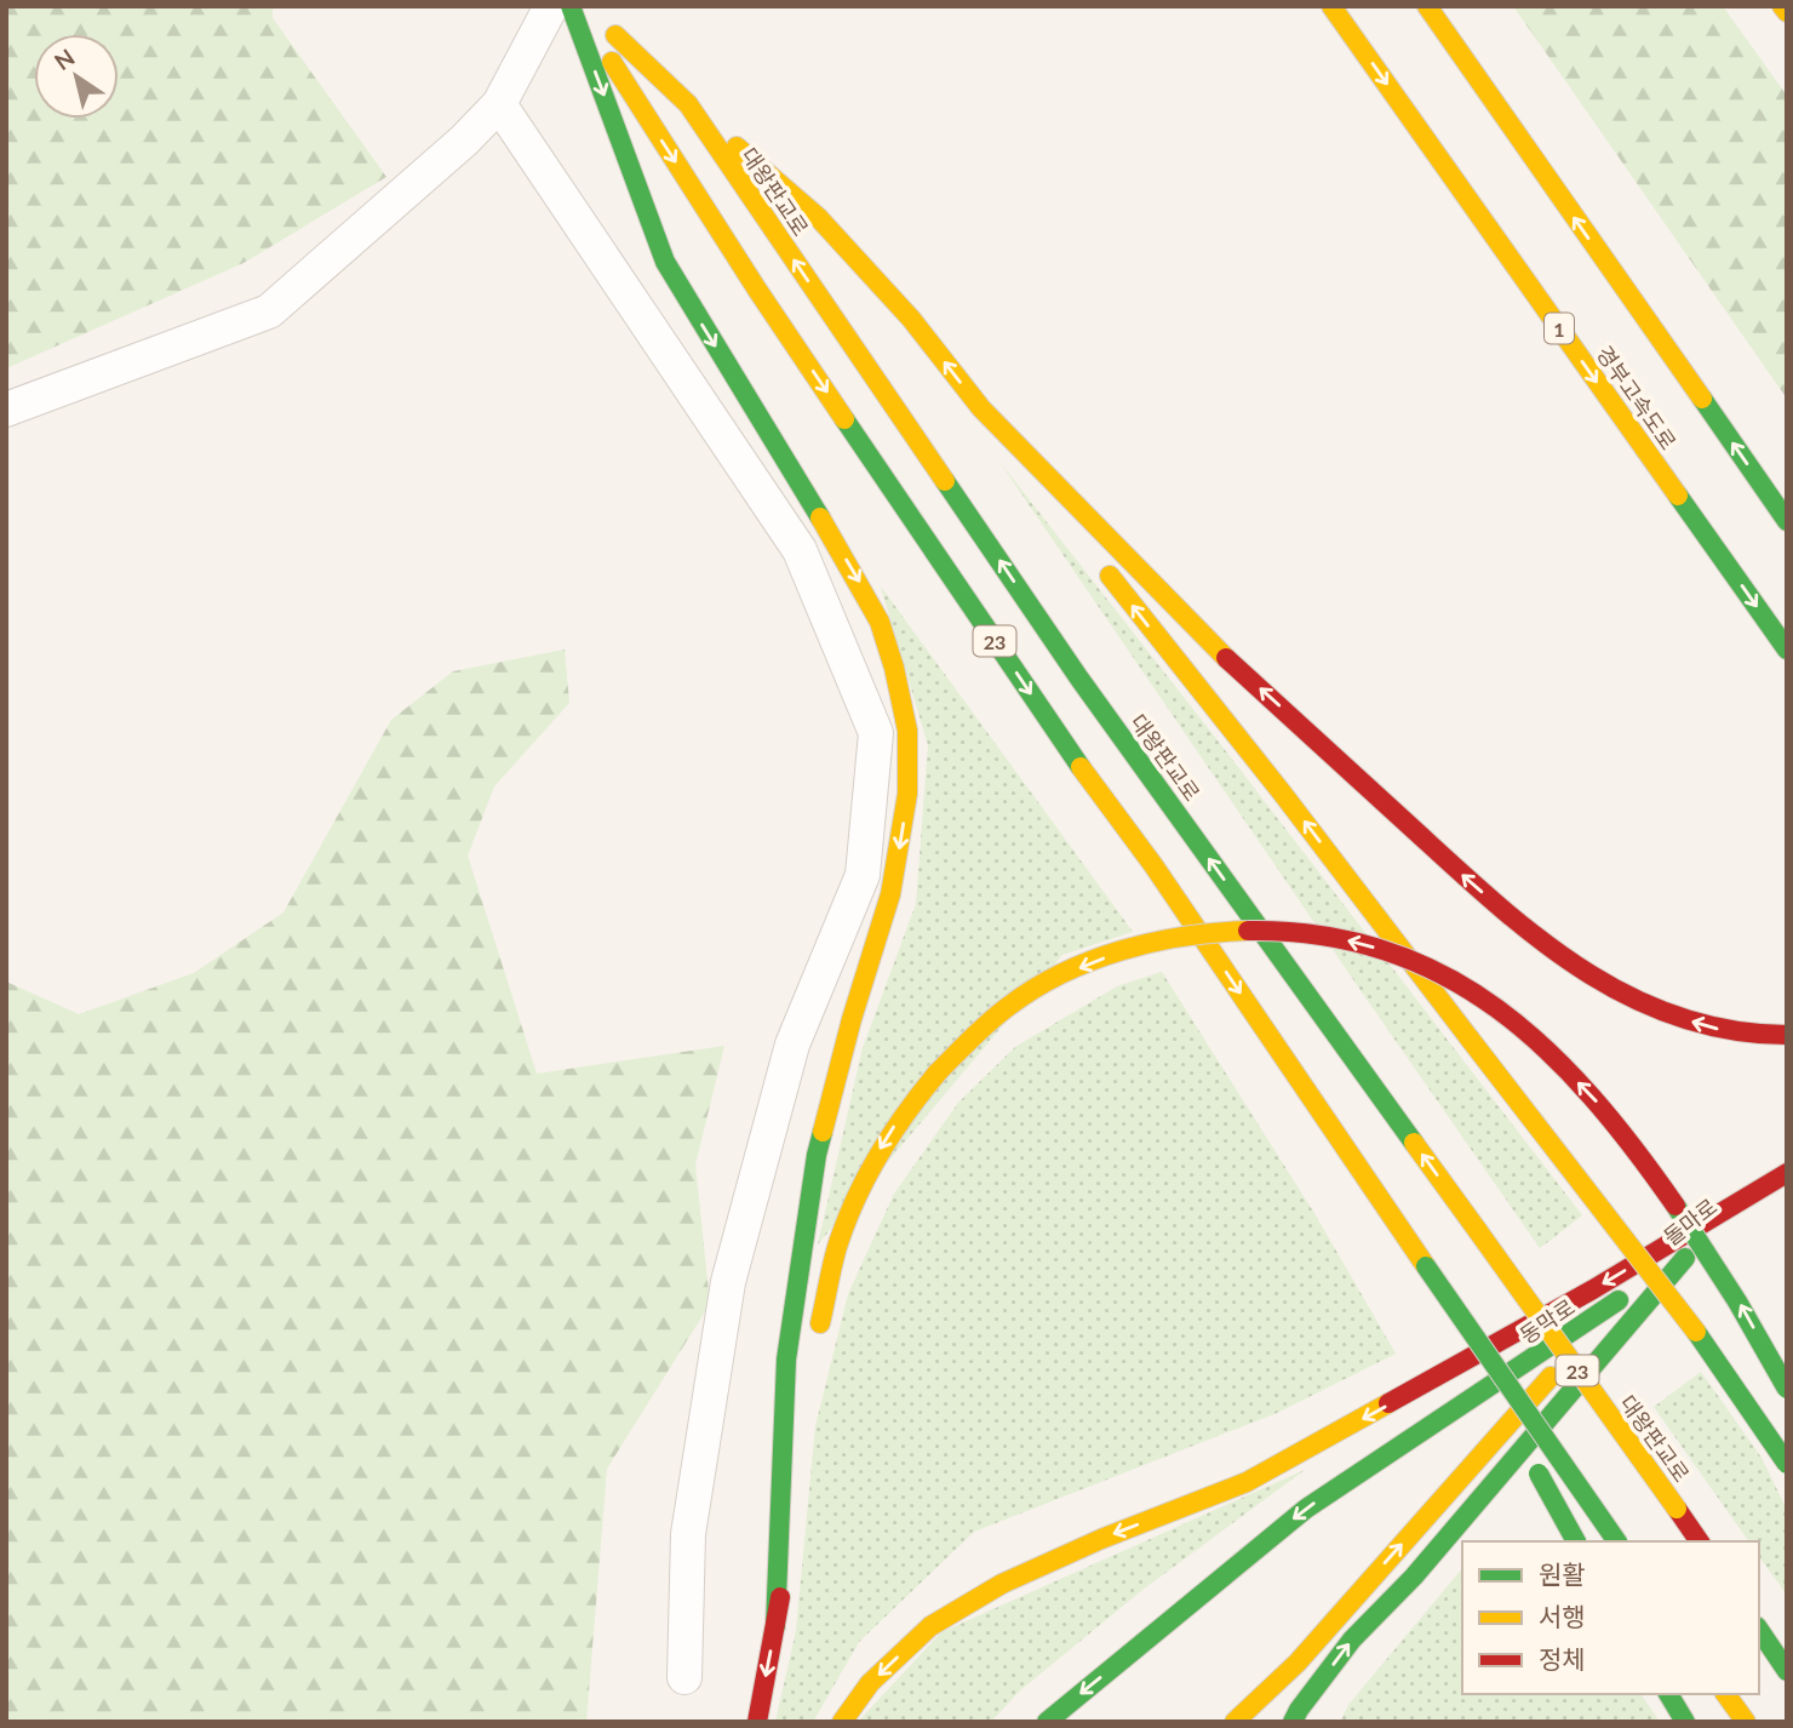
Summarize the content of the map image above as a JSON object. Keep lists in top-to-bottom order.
{
  "streets": {
    "main road": [
      "대왕판교로",
      "1",
      "경부고속도로",
      "23",
      "돌마로",
      "동막로"
    ]
  },
  "crossings": [
    ["돌마로", "동막로"]
  ],
  "legend": ["원활", "서행", "정체"],
  "north": "top left"
}
